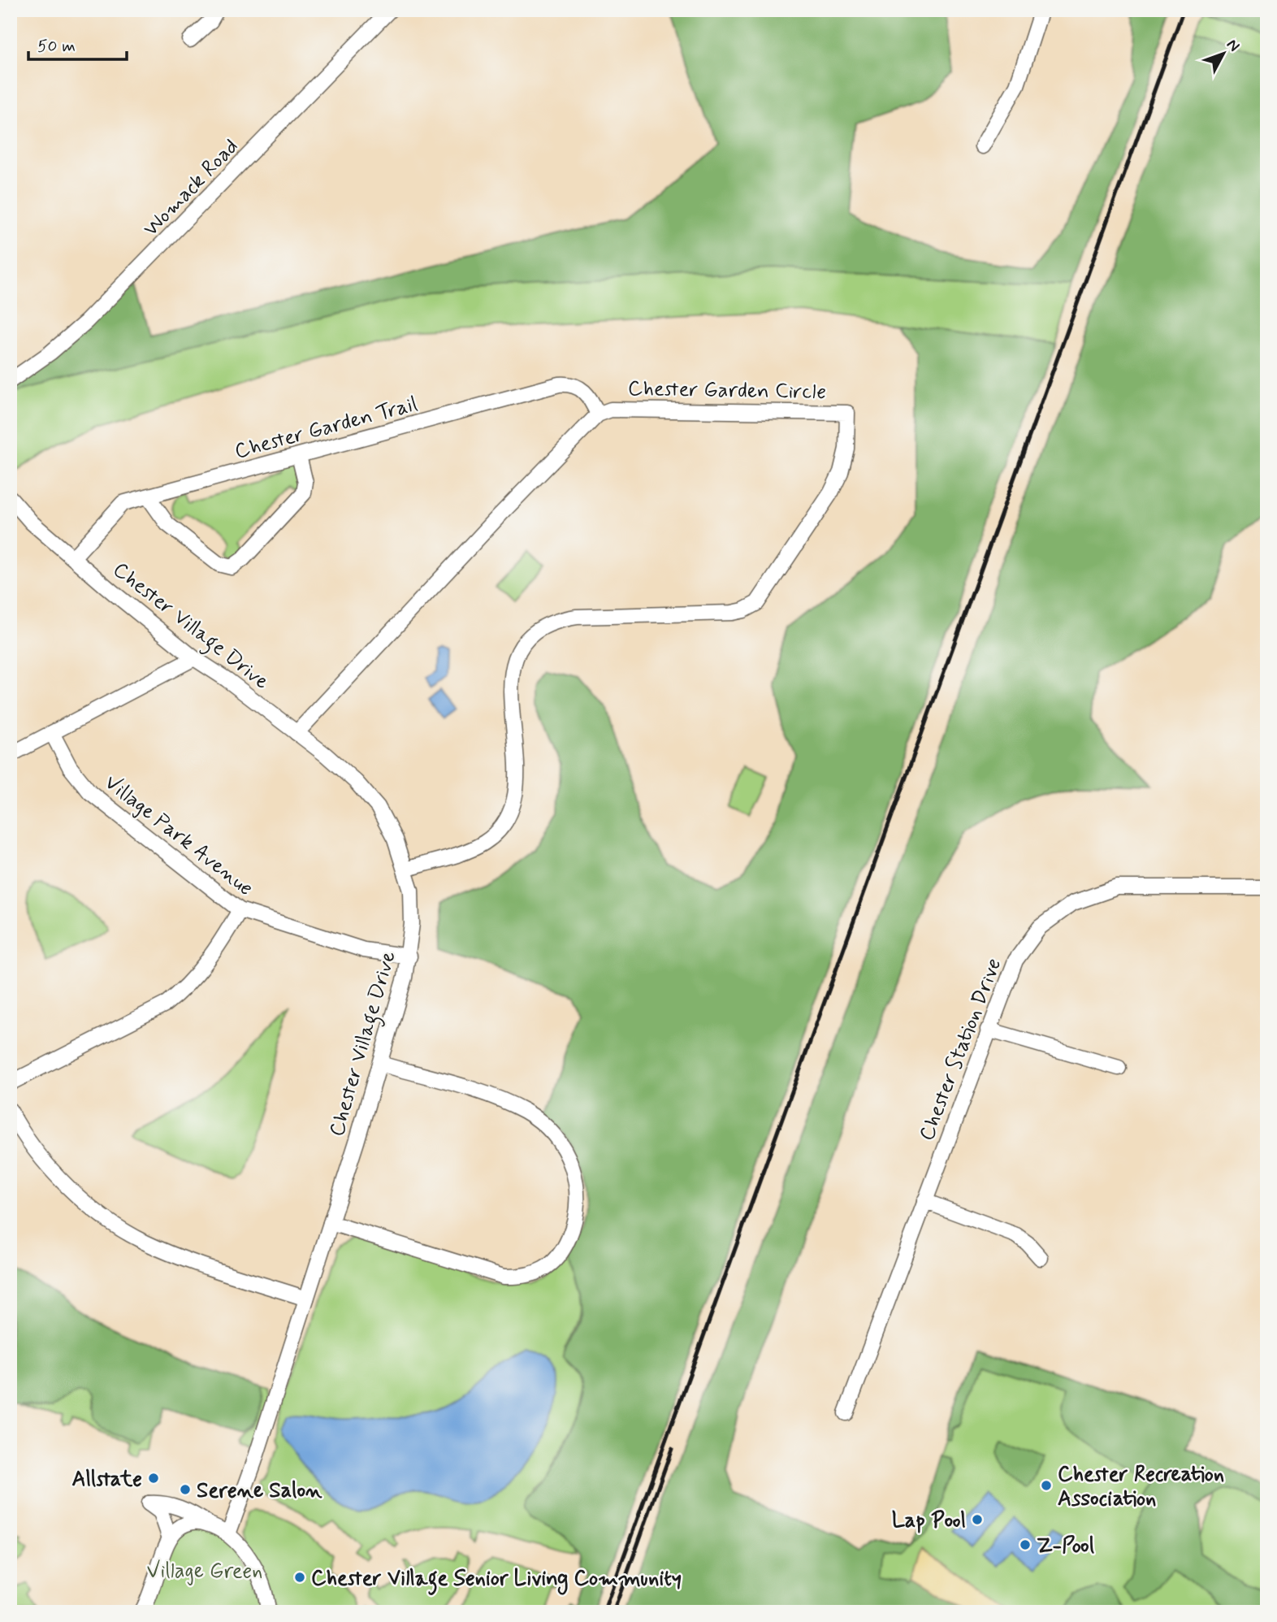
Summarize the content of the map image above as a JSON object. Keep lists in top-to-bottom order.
{
  "streets": {
    "street": [
      "Womack Road",
      "Chester Garden Circle",
      "Chester Garden Trail",
      "Chester Village Drive",
      "Village Park Avenue",
      "Chester Station Drive"
    ]
  },
  "crossings": [
    ["Chester Garden Circle", "Chester Garden Trail"],
    ["Chester Garden Circle", "Chester Village Drive"],
    ["Chester Garden Trail", "Chester Village Drive"],
    ["Chester Village Drive", "Village Park Avenue"]
  ],
  "parks": ["Village Green"],
  "places": [
    "Allstate",
    "Chester Recreation Association",
    "Serene Salon",
    "Lap Pool",
    "Z-Pool",
    "Chester Village Senior Living Community"
  ],
  "scale_bar": "50 m",
  "north": "top right"
}
